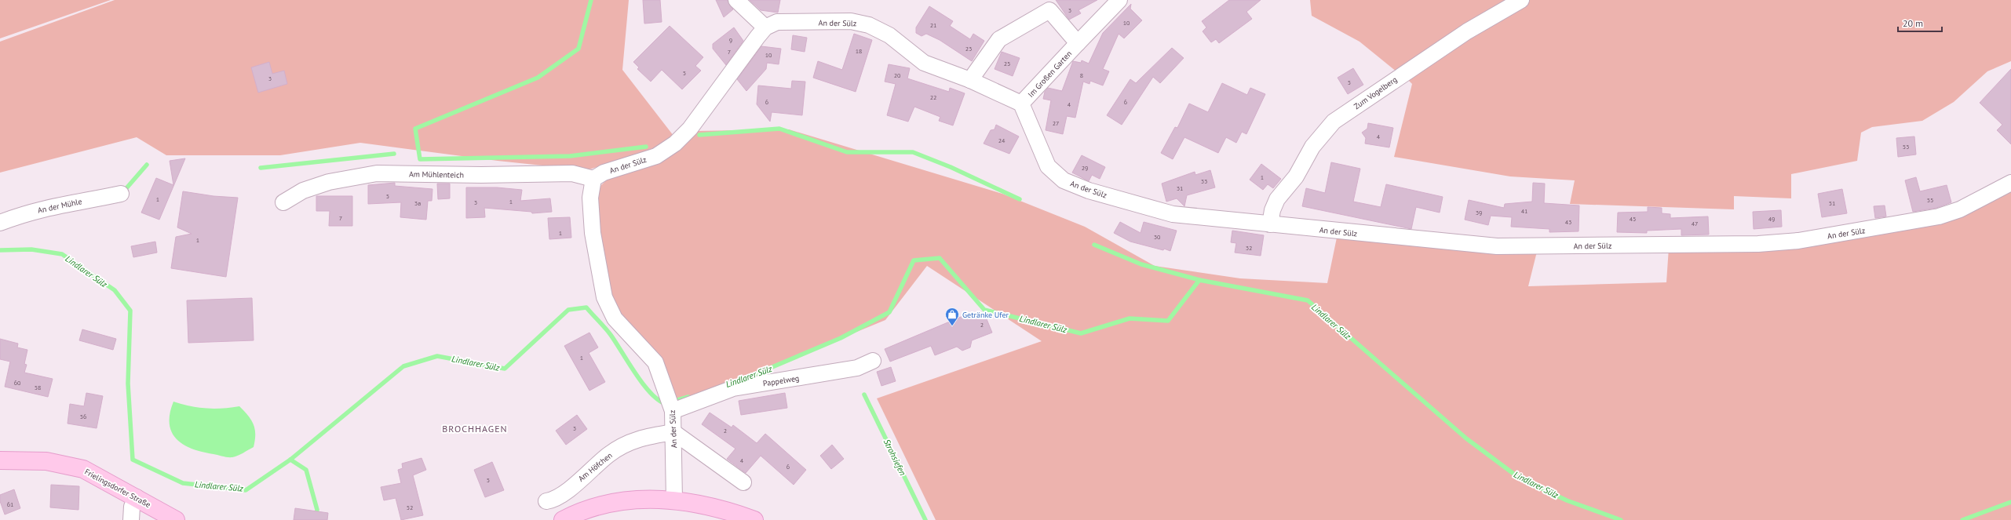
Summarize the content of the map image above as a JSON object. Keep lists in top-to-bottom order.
{
  "streets": {
    "main road": ["Frielingsdorfer Straße"],
    "street": [
      "An der Sülz",
      "Im Großen Garten",
      "Zum Vogelberg",
      "Am Mühlenteich",
      "An der Mühle",
      "Pappelweg",
      "Am Höfchen"
    ]
  },
  "crossings": [
    ["An der Sülz", "Im Großen Garten"],
    ["An der Sülz", "Zum Vogelberg"],
    ["An der Sülz", "Am Mühlenteich"],
    ["An der Sülz", "Pappelweg"],
    ["An der Sülz", "Am Höfchen"]
  ],
  "districts": ["BROCHHAGEN"],
  "water": ["Lindlarer Sülz", "Strohsiefen"],
  "places": {
    "shop": ["Getränke Ufer"]
  },
  "house_numbers": [
    "3",
    "10",
    "21",
    "9",
    "23",
    "18",
    "7",
    "10",
    "25",
    "5",
    "20",
    "8",
    "3",
    "5",
    "22",
    "6",
    "6",
    "4",
    "27",
    "4",
    "24",
    "53",
    "29",
    "1",
    "33",
    "31",
    "5",
    "1",
    "55",
    "1",
    "3",
    "3a",
    "51",
    "41",
    "39",
    "7",
    "45",
    "49",
    "43",
    "47",
    "1",
    "30",
    "1",
    "32",
    "2",
    "1",
    "60",
    "58",
    "56",
    "3",
    "2",
    "4",
    "6",
    "5",
    "61",
    "52"
  ],
  "scale_bar": "20 m"
}
